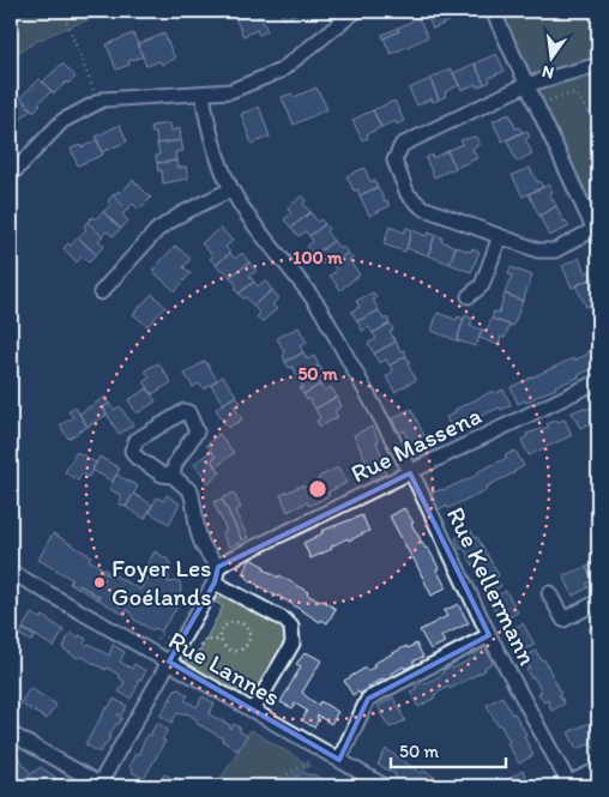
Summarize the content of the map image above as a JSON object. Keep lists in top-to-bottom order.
{
  "streets": {
    "street": ["Rue Massena", "Rue Kellermann", "Rue Lannes"]
  },
  "crossings": [
    ["Rue Massena", "Rue Kellermann"]
  ],
  "places": ["Foyer Les Goélands"],
  "scale_bar": "50 m",
  "north": "bottom",
  "rings": ["100 m", "50 m"]
}
